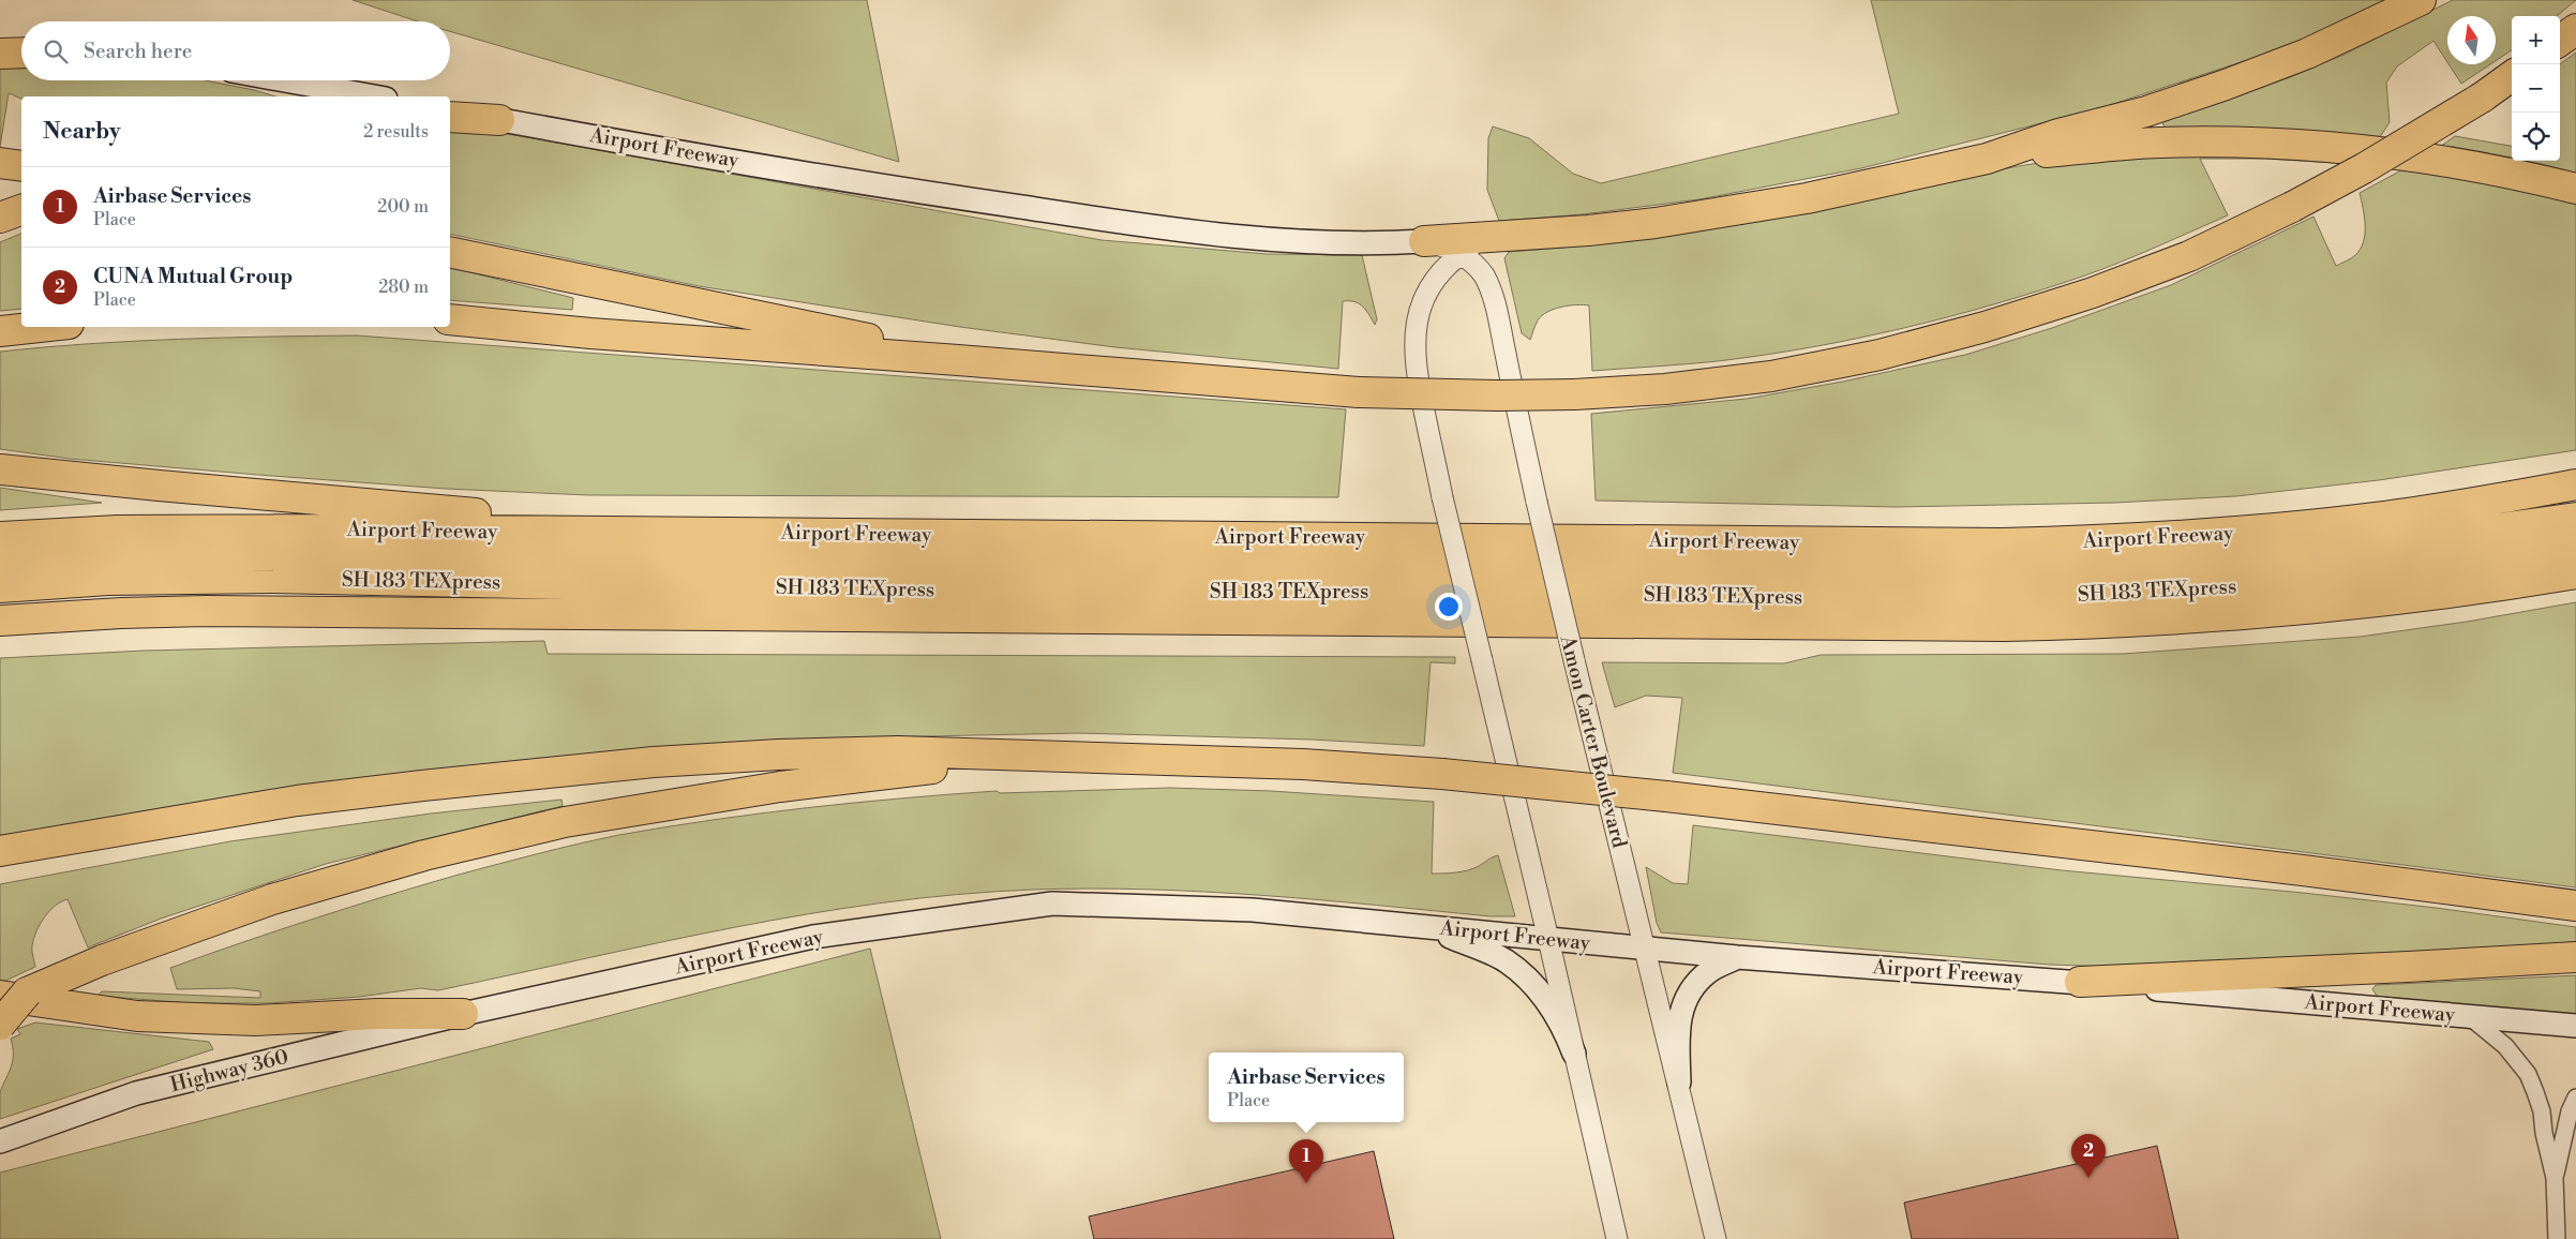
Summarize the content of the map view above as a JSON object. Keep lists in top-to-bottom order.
{
  "streets": {
    "highway": ["Airport Freeway", "SH 183 TEXpress"],
    "main road": ["Highway 360"],
    "street": ["Amon Carter Boulevard"]
  },
  "crossings": [
    ["Airport Freeway", "Amon Carter Boulevard"],
    ["Airport Freeway", "Highway 360"]
  ],
  "north": "top",
  "page": {
    "map_buttons": ["+", "−"],
    "search": "Search here",
    "heading": ["Nearby", "2 results"],
    "list": [
      {
        "mark": "1",
        "name": "Airbase Services",
        "note": "Place",
        "value": "200 m"
      },
      {
        "mark": "2",
        "name": "CUNA Mutual Group",
        "note": "Place",
        "value": "280 m"
      }
    ],
    "popup": ["Airbase Services", "Place"],
    "pins": ["2", "1"]
  }
}
